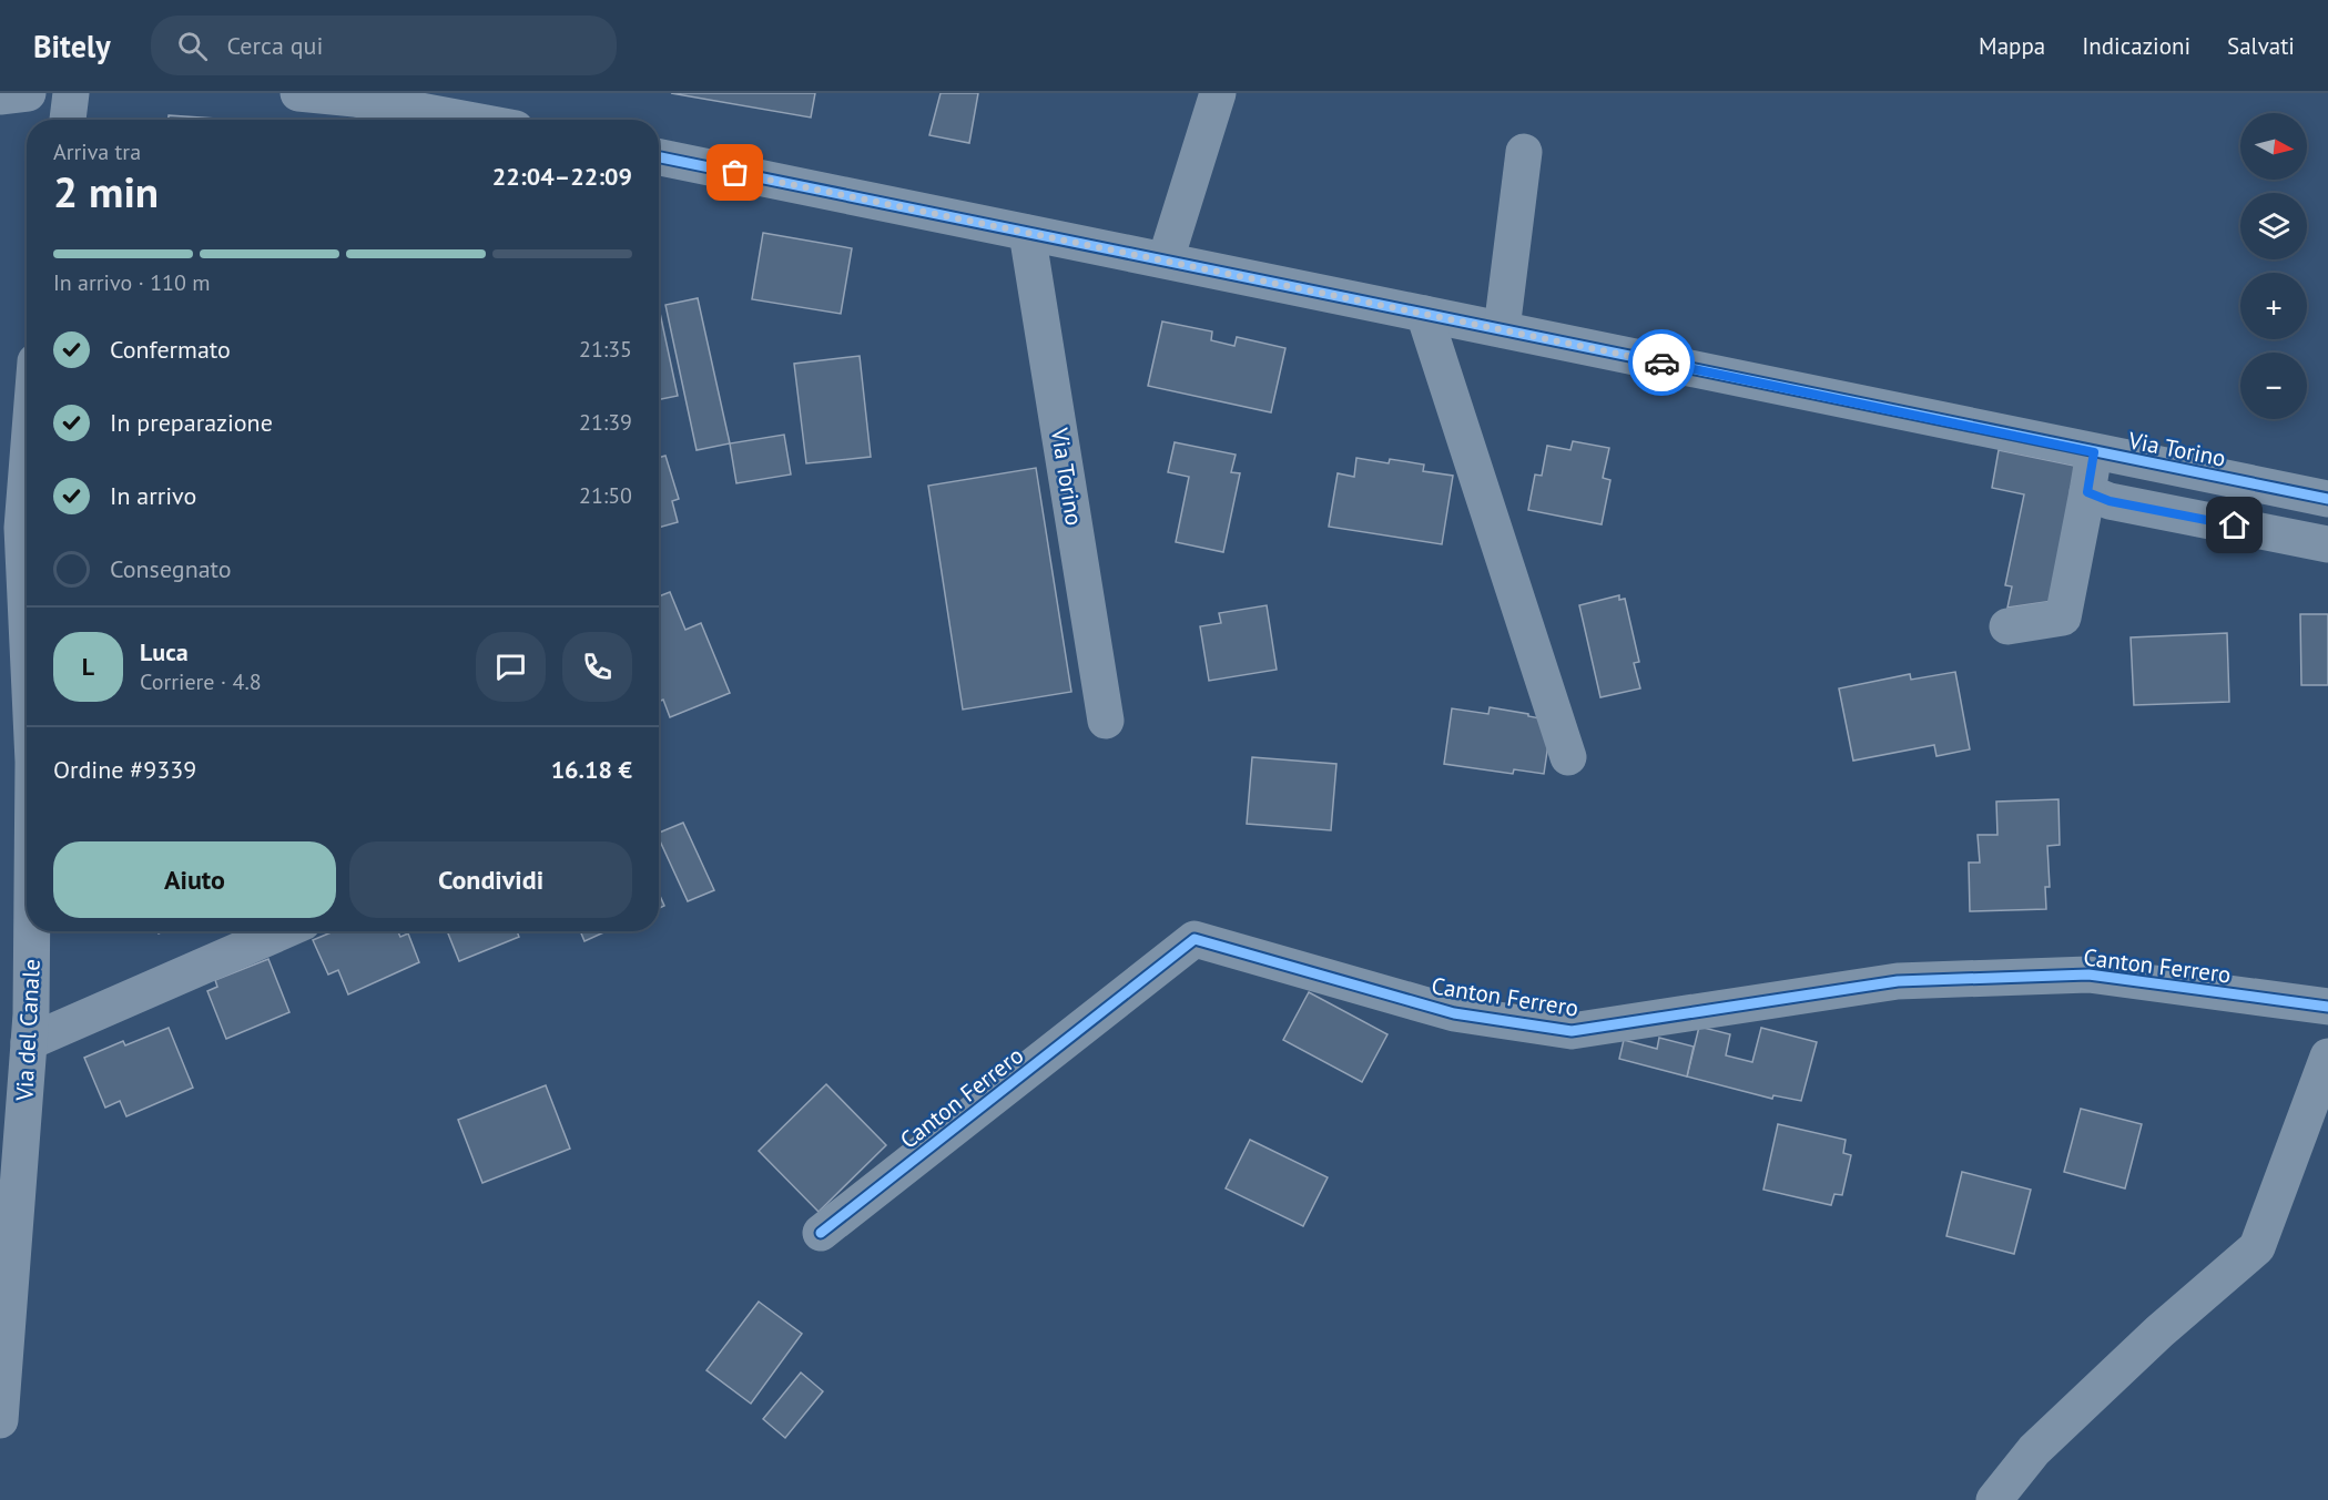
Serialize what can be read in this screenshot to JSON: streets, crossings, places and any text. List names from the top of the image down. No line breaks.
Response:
{"streets":{"street":["Via Torino","Canton Ferrero","Via del Canale"]},"north":"right","page":{"header":"Bitely","search":"Cerca qui","nav":["Mappa","Indicazioni","Salvati"],"map_buttons":["+","−"],"heading":["2 min","Arriva tra","22:04–22:09"],"panel":["Luca","Corriere · 4.8","Ordine #9339","16.18 €"],"bar":"In arrivo · 110 m","list":[["Confermato","21:35"],["In preparazione","21:39"],["In arrivo","21:50"],"Consegnato"],"round":"L","buttons":["Aiuto","Condividi"]}}
